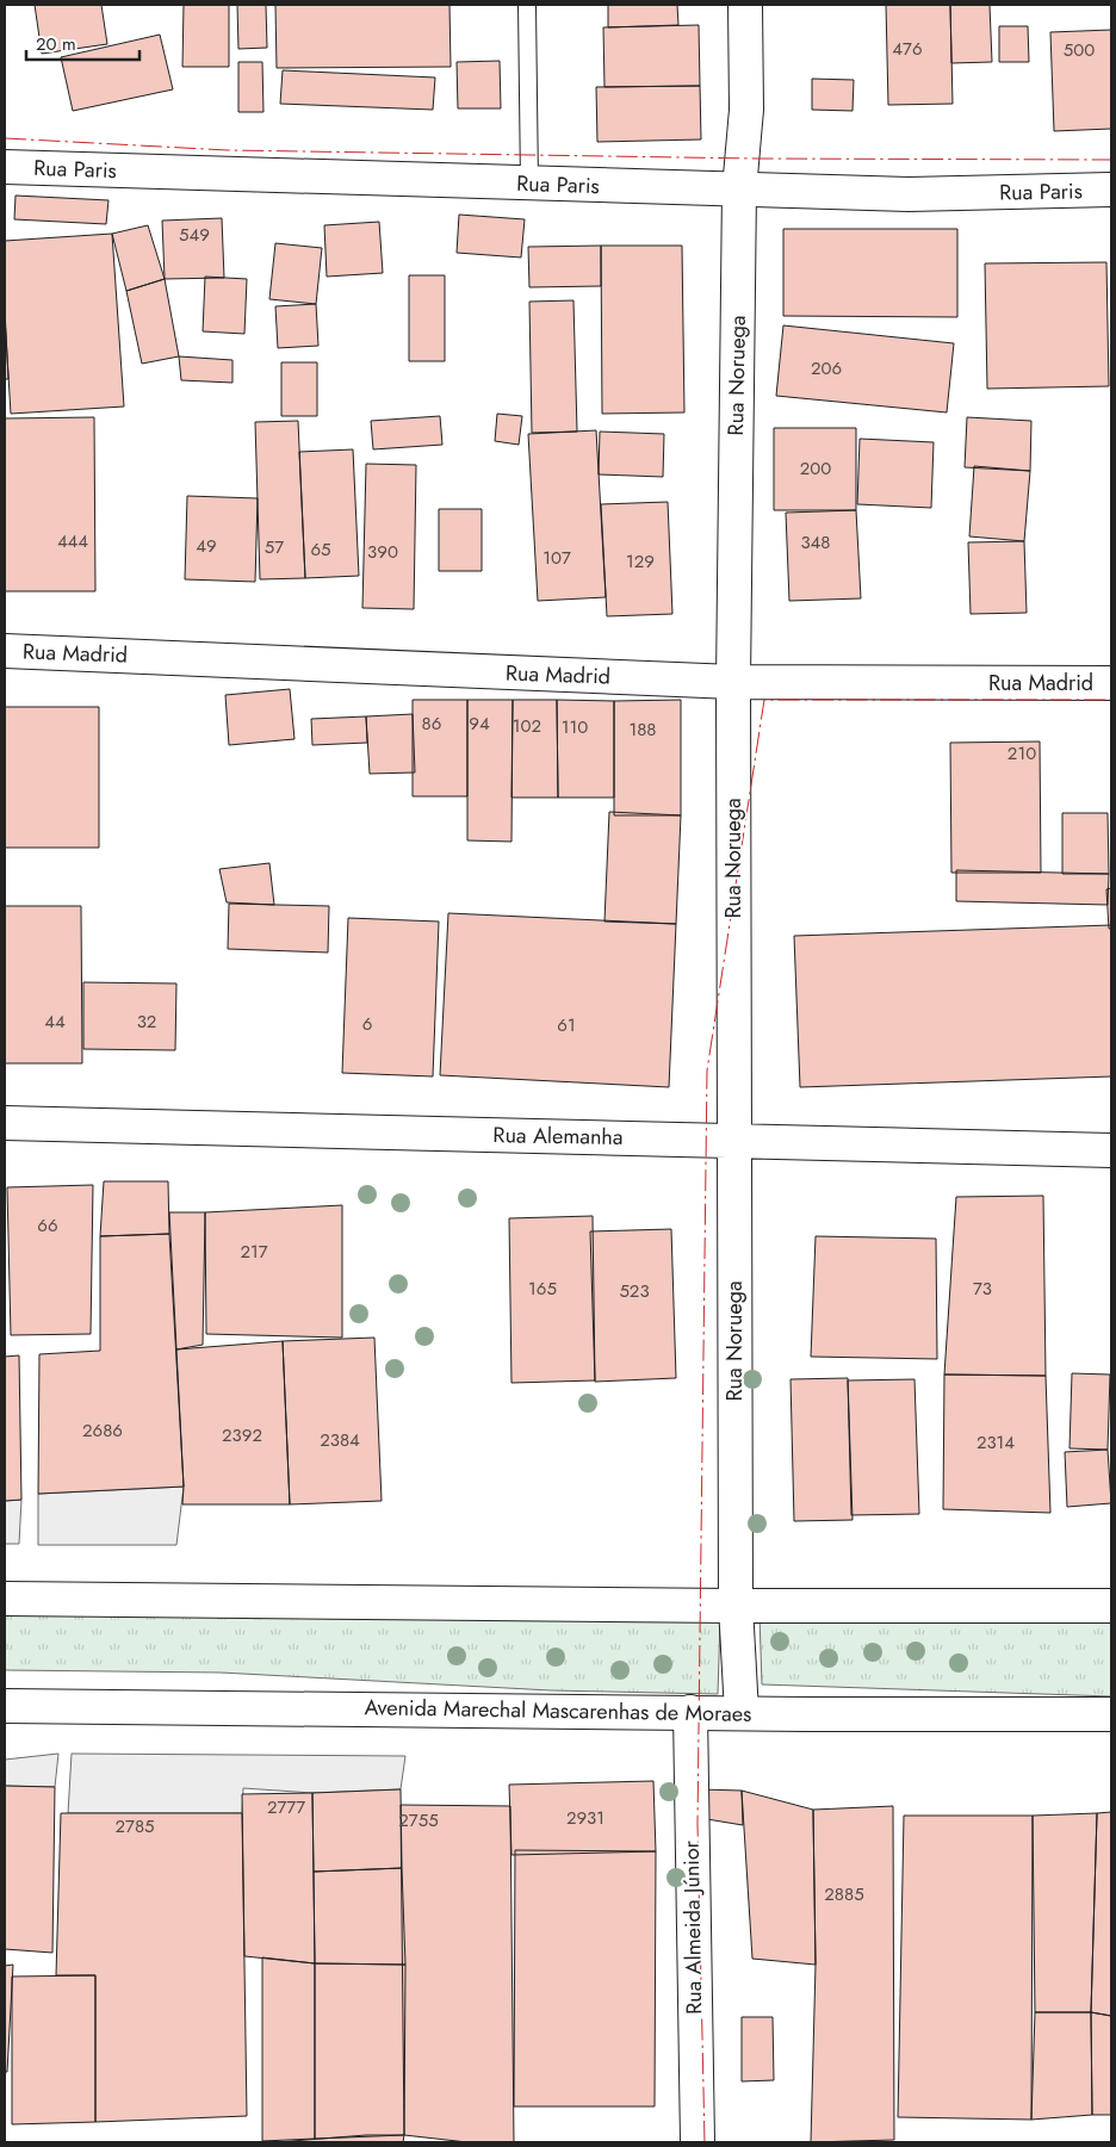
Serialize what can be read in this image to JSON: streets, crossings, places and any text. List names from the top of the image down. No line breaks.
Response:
{"streets":{"main road":["Rua Paris","Rua Noruega","Rua Madrid","Rua Alemanha","Avenida Marechal Mascarenhas de Moraes","Rua Almeida Júnior"]},"crossings":[["Rua Paris","Rua Noruega"],["Rua Noruega","Rua Madrid"],["Rua Noruega","Rua Alemanha"],["Rua Noruega","Avenida Marechal Mascarenhas de Moraes"],["Avenida Marechal Mascarenhas de Moraes","Rua Almeida Júnior"]],"house_numbers":["476","500","549","206","200","444","348","49","57","65","390","107","129","86","94","102","110","188","210","44","32","6","61","66","217","165","73","523","2686","2392","2384","2314","2777","2931","2755","2785","2885"],"scale_bar":"20 m"}
